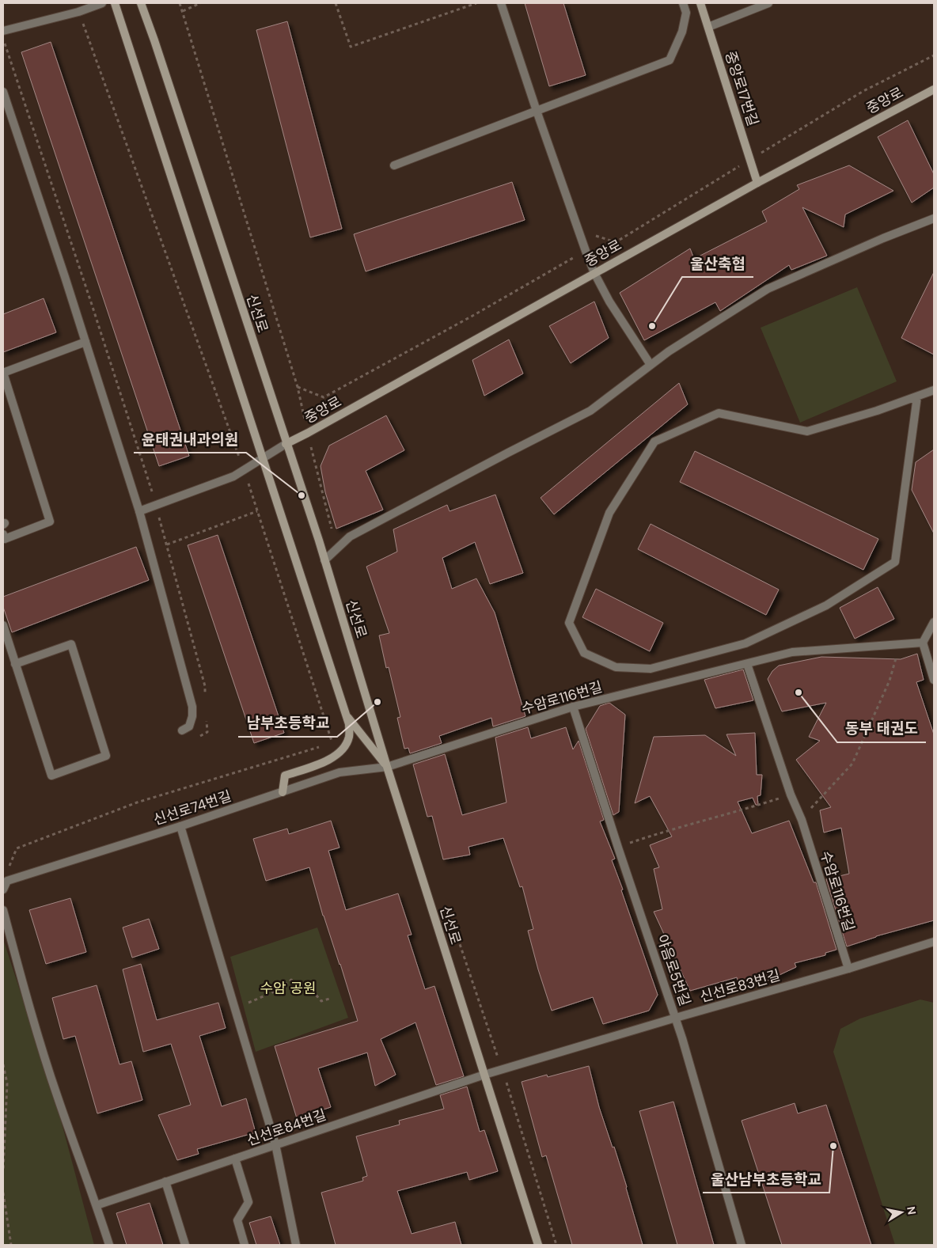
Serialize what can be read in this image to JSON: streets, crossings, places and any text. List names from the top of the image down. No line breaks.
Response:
{"streets":{"main road":["중앙로17번길","중앙로","신선로"],"street":["수암로116번길","신선로74번길","야음로5번길","신선로83번길","신선로84번길"]},"crossings":[["중앙로17번길","중앙로"],["중앙로","신선로"],["신선로","수암로116번길"],["신선로","신선로74번길"],["신선로","신선로83번길"],["신선로","신선로84번길"],["수암로116번길","신선로74번길"],["수암로116번길","야음로5번길"],["수암로116번길","신선로83번길"],["야음로5번길","신선로83번길"],["신선로83번길","신선로84번길"]],"parks":["수암 공원"],"places":["울산축협","윤태권내과의원","동부 태권도","남부초등학교","울산남부초등학교"],"north":"right"}
